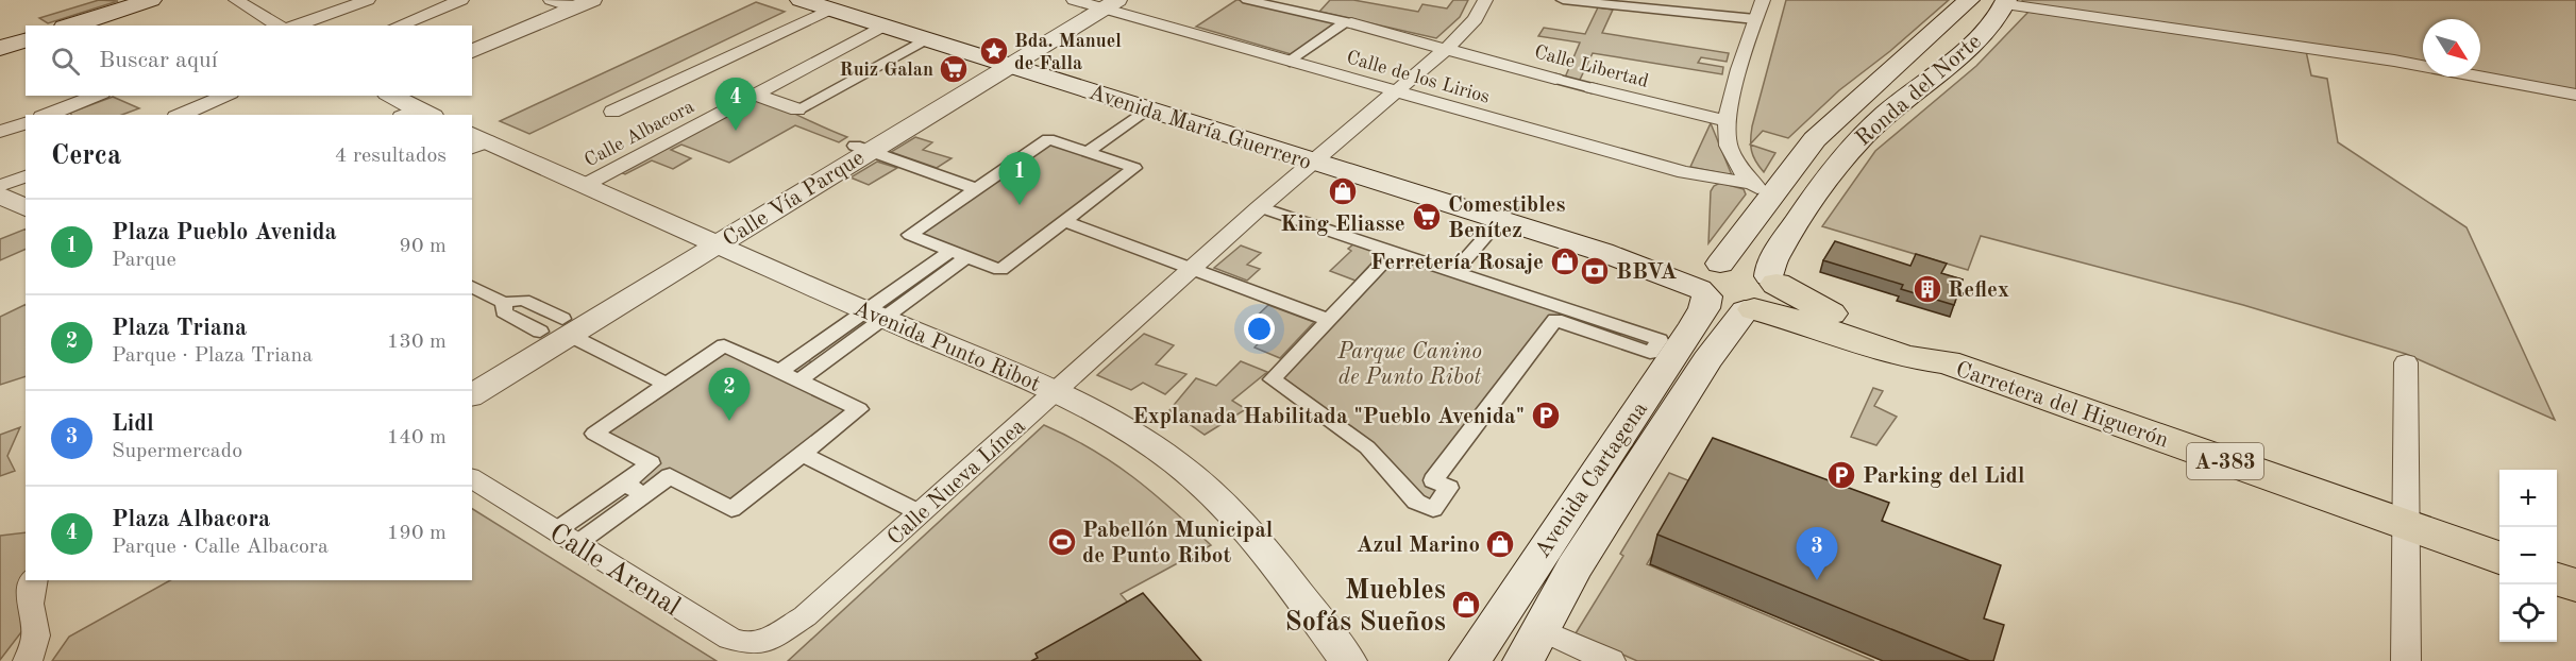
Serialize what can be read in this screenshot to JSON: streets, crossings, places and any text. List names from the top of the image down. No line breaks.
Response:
{"streets":{"main road":["Ronda del Norte","Avenida María Guerrero","Carretera del Higuerón","A-383","Avenida Cartagena"],"street":["Calle Libertad","Calle de los Lirios","Calle Albacora","Calle Vía Parque","Avenida Punto Ribot","Calle Nueva Línea","Calle Arenal"]},"crossings":[["Calle Libertad","Calle Nueva Línea"],["Calle de los Lirios","Calle Vía Parque"],["Calle de los Lirios","Calle Nueva Línea"],["Ronda del Norte","Avenida María Guerrero"],["Ronda del Norte","Carretera del Higuerón"],["Ronda del Norte","Avenida Cartagena"],["Avenida María Guerrero","Calle Albacora"],["Avenida María Guerrero","Calle Vía Parque"],["Avenida María Guerrero","Avenida Cartagena"],["Avenida María Guerrero","Calle Nueva Línea"],["Calle Albacora","Avenida Punto Ribot"],["Calle Vía Parque","Avenida Punto Ribot"],["Avenida Punto Ribot","Calle Nueva Línea"],["Carretera del Higuerón","Avenida Cartagena"],["Calle Nueva Línea","Calle Arenal"]],"parks":["Parque Canino de Punto Ribot"],"places":{"place":["Bda. Manuel de Falla"],"supermarket":["Ruiz Galan","Comestibles Benítez"],"shop":["King Eliasse","Ferretería Rosaje","Azul Marino","Muebles Sofás Sueños"],"bank":["BBVA"],"building":["Reflex"],"parking":["Explanada Habilitada \"Pueblo Avenida\"","Parking del Lidl"],"sports":["Pabellón Municipal de Punto Ribot"]},"north":"bottom right","page":{"search":"Buscar aquí","pins":["4","1","2","3"],"heading":["Cerca","4 resultados"],"list":[{"mark":"1","name":"Plaza Pueblo Avenida","note":"Parque","value":"90 m"},{"mark":"2","name":"Plaza Triana","note":"Parque · Plaza Triana","value":"130 m"},{"mark":"3","name":"Lidl","note":"Supermercado","value":"140 m"},{"mark":"4","name":"Plaza Albacora","note":"Parque · Calle Albacora","value":"190 m"}],"map_buttons":["+","−"]}}
